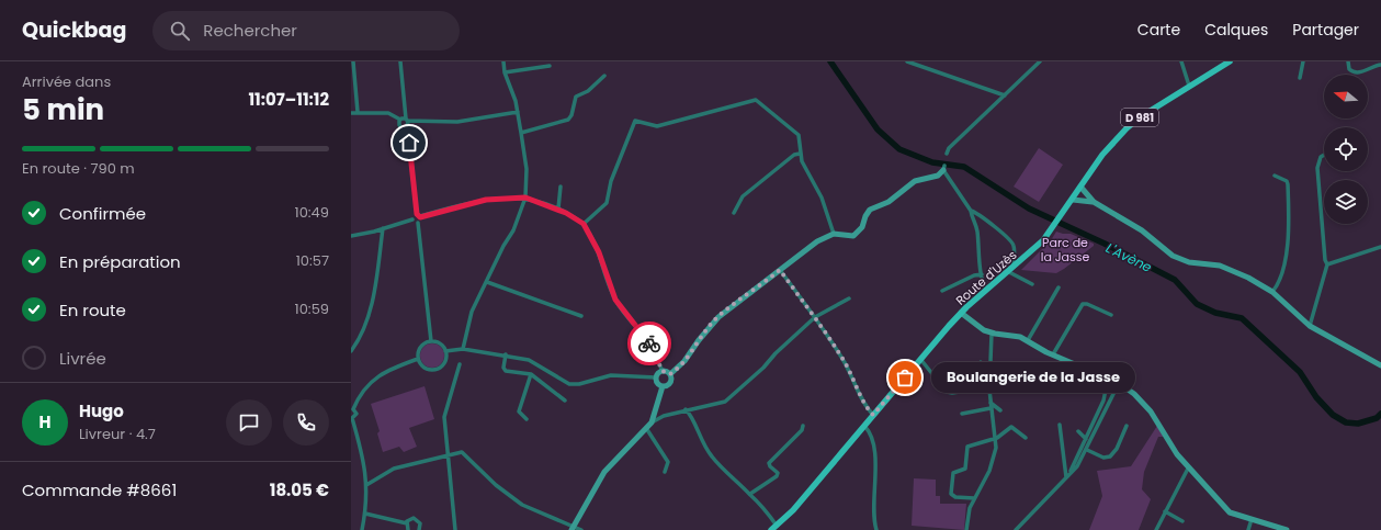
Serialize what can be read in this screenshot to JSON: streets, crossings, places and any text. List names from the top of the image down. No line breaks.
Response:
{"streets":{"main road":["D 981","Route d'Uzès"]},"water":["L'Avène"],"parks":["Parc de la Jasse"],"places":["Boulangerie de la Jasse"],"north":"left","page":{"header":"Quickbag","search":"Rechercher","nav":["Carte","Calques","Partager"],"heading":["5 min","Arrivée dans","11:07–11:12"],"panel":["Hugo","Livreur · 4.7","Commande #8661","18.05 €"],"bar":"En route · 790 m","list":[["Confirmée","10:49"],["En préparation","10:57"],["En route","10:59"],"Livrée"],"bubble":"Boulangerie de la Jasse","round":"H"}}
